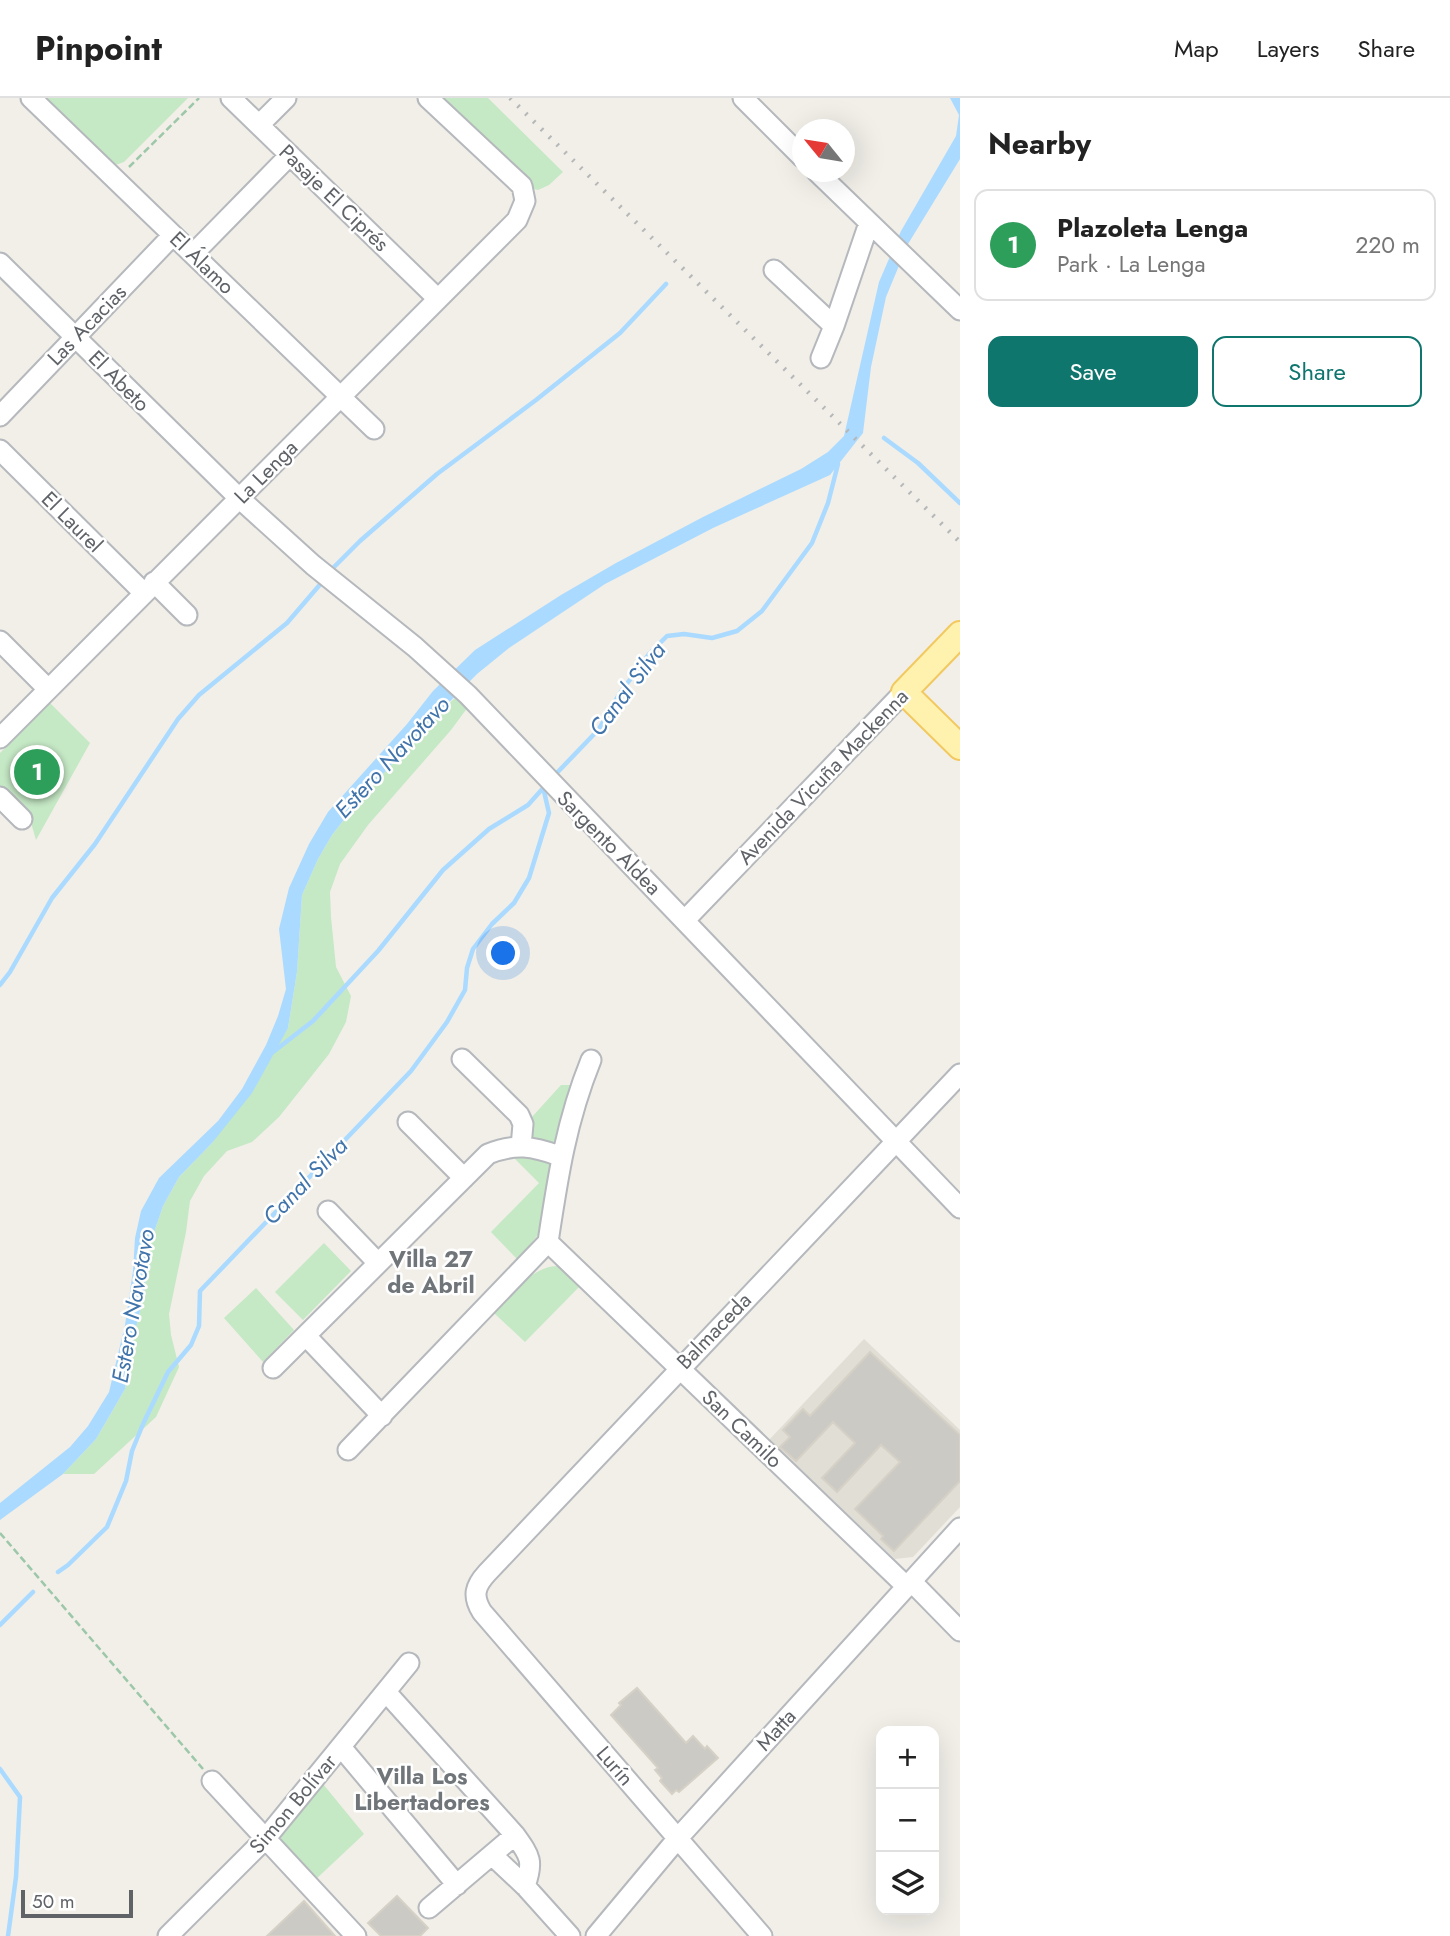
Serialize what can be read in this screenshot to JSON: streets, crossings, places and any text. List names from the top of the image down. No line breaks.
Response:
{"streets":{"main road":["Avenida Vicuña Mackenna"],"street":["Pasaje El Ciprés","El Álamo","Las Acacias","El Abeto","La Lenga","El Laurel","Sargento Aldea","Balmaceda","San Camilo","Matta","Lurín","Simon Bolívar"]},"crossings":[["Pasaje El Ciprés","La Lenga"],["El Álamo","Las Acacias"],["El Álamo","La Lenga"],["Las Acacias","El Abeto"],["El Abeto","La Lenga"],["El Abeto","Sargento Aldea"],["La Lenga","El Laurel"],["La Lenga","Sargento Aldea"],["Avenida Vicuña Mackenna","Sargento Aldea"],["Sargento Aldea","Balmaceda"],["Balmaceda","San Camilo"],["Balmaceda","Lurín"],["San Camilo","Matta"],["Matta","Lurín"]],"districts":["Villa 27 de Abril","Villa Los Libertadores"],"water":["Canal Silva","Estero Navotavo"],"scale_bar":"50 m","north":"top left","page":{"header":"Pinpoint","nav":["Map","Layers","Share"],"heading":"Nearby","list":[{"mark":"1","name":"Plazoleta Lenga","note":"Park · La Lenga","value":"220 m"}],"buttons":["Save","Share"],"pins":"1","map_buttons":["+","−"],"scale":"50 m"}}
